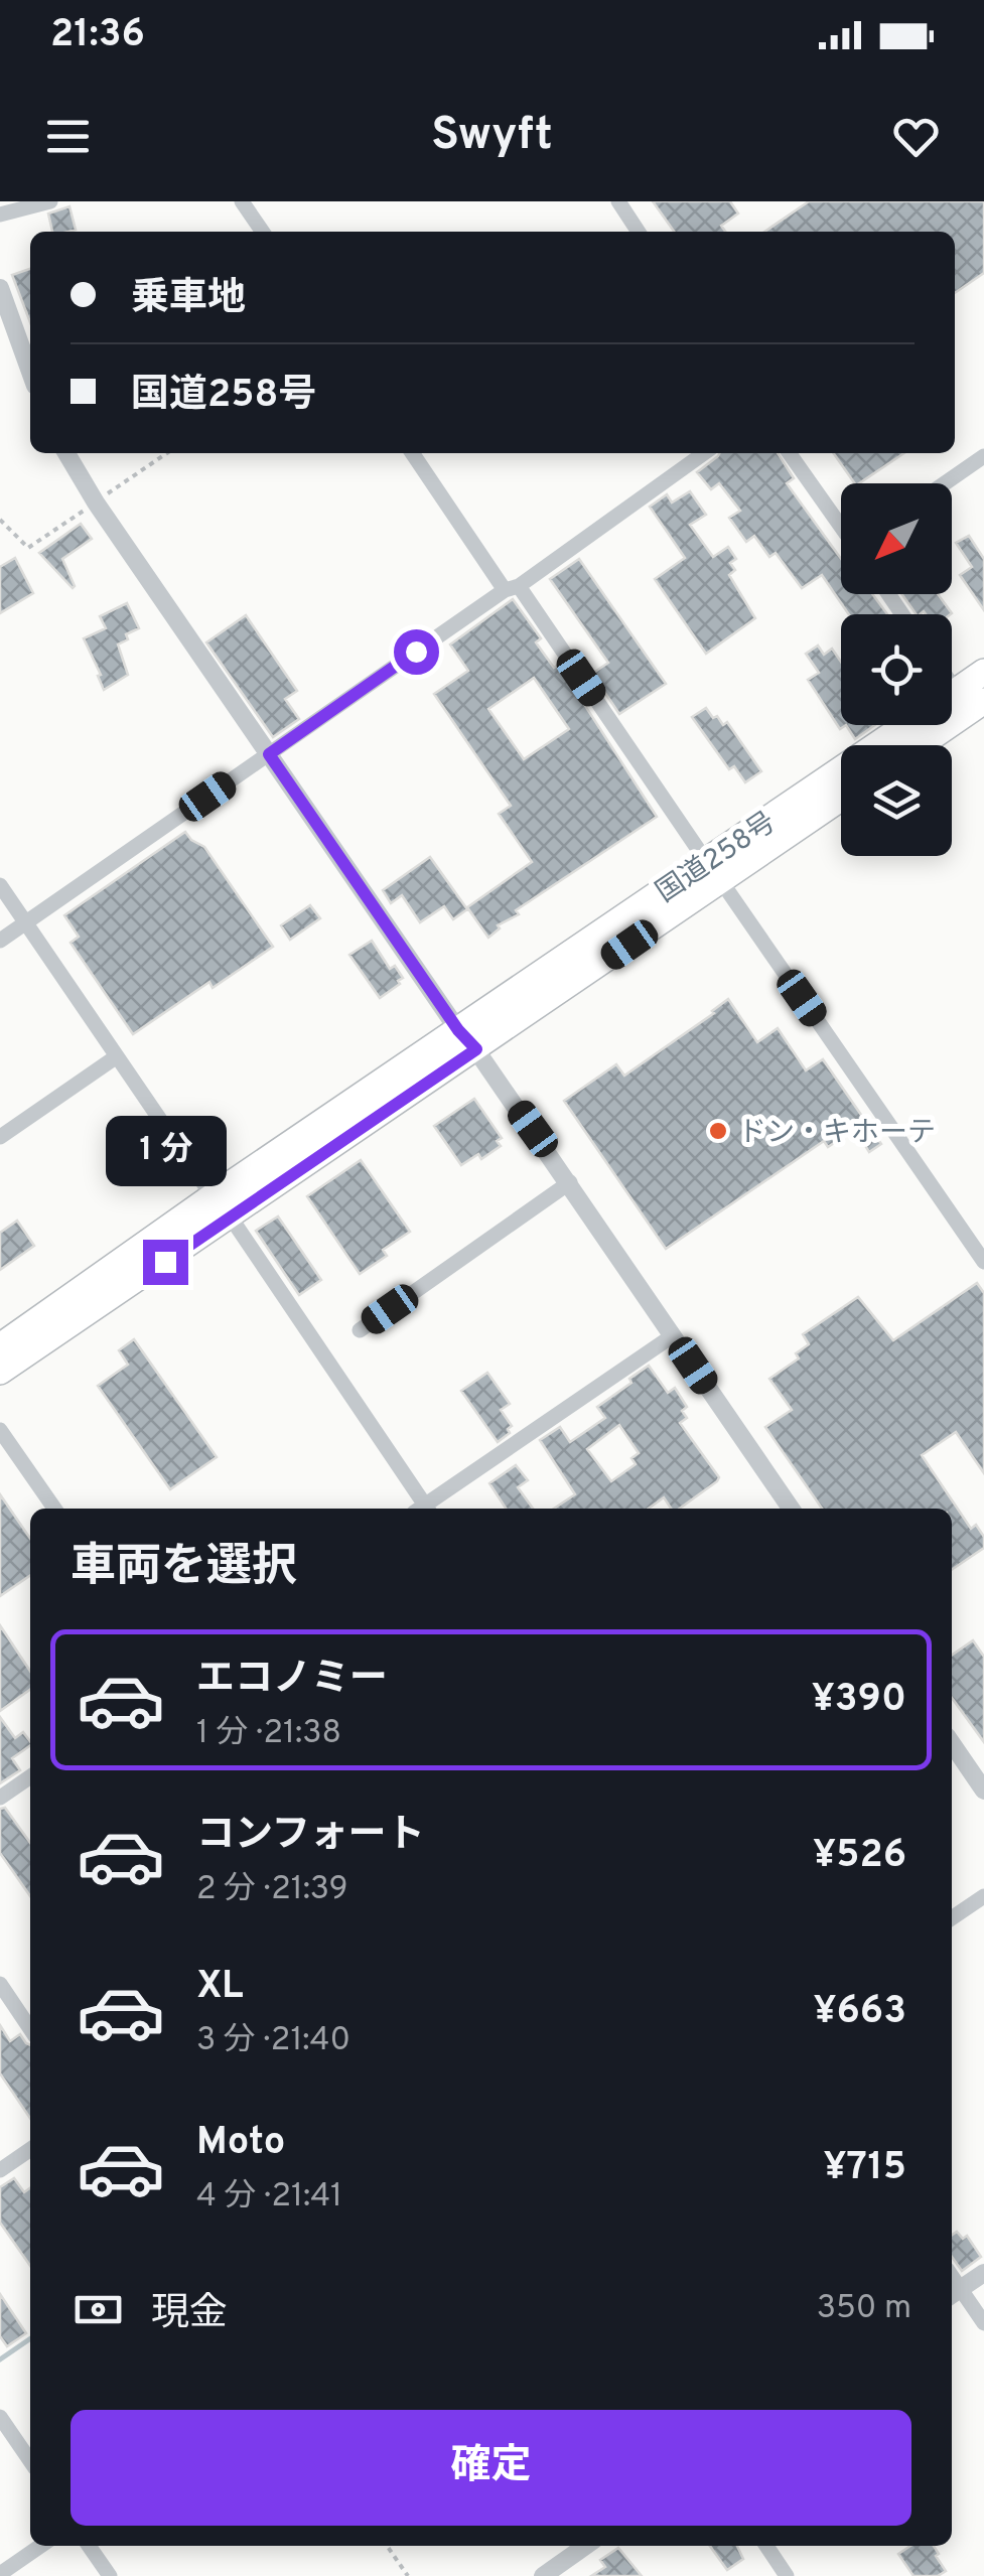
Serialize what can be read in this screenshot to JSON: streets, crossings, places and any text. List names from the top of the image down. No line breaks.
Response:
{"streets":{"highway":["国道258号"]},"places":["ドン・キホーテ"],"north":"bottom left","page":{"status":"21:36","header":"Swyft","banner":["乗車地","国道258号"],"bubble":"1 分","heading":"車両を選択","list":[{"name":"エコノミー","note":"1 分 · 21:38","value":"¥390"},{"name":"コンフォート","note":"2 分 · 21:39","value":"¥526"},{"name":"XL","note":"3 分 · 21:40","value":"¥663"},{"name":"Moto","note":"4 分 · 21:41","value":"¥715"}],"pay":["現金","350 m"],"buttons":"確定"}}
